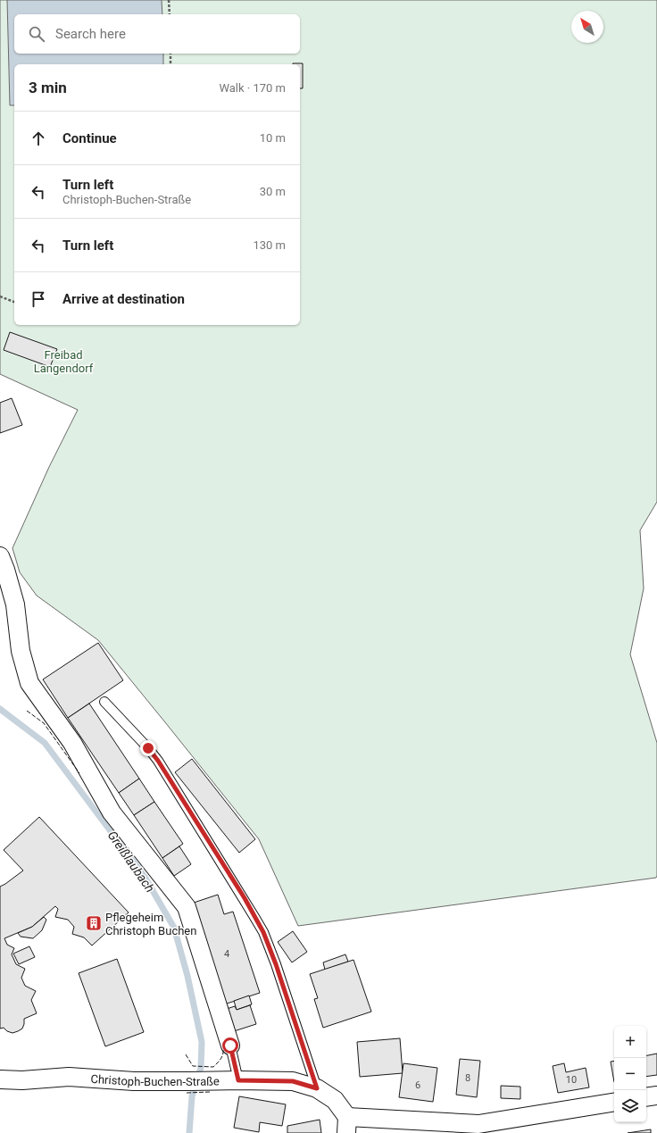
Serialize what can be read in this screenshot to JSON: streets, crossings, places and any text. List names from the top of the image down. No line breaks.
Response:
{"streets":{"street":["Christoph-Buchen-Straße"]},"water":["Greißlaubach"],"parks":["Freibad Langendorf"],"places":{"building":["Pflegeheim Christoph Buchen"]},"house_numbers":["4","8","10","6"],"north":"top left","page":{"search":"Search here","heading":["3 min","Walk · 170 m"],"list":[["Continue","10 m"],["Turn left","Christoph-Buchen-Straße","30 m"],["Turn left","130 m"],"Arrive at destination"],"map_buttons":["+","−"]}}
